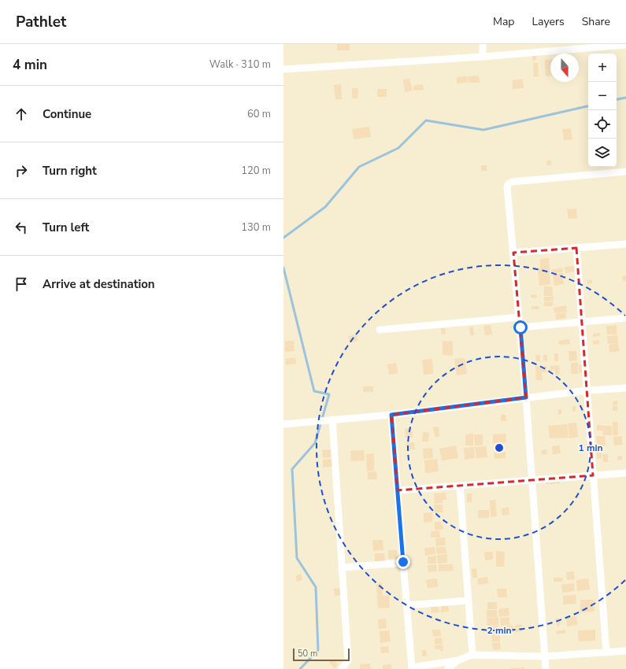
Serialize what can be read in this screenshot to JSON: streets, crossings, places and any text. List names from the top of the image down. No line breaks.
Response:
{"scale_bar":"50 m","north":"bottom","page":{"header":"Pathlet","nav":["Map","Layers","Share"],"heading":["4 min","Walk · 310 m"],"map_buttons":["+","−"],"list":[["Continue","60 m"],["Turn right","120 m"],["Turn left","130 m"],"Arrive at destination"],"scale":"50 m"},"rings":["1 min","2 min"]}
